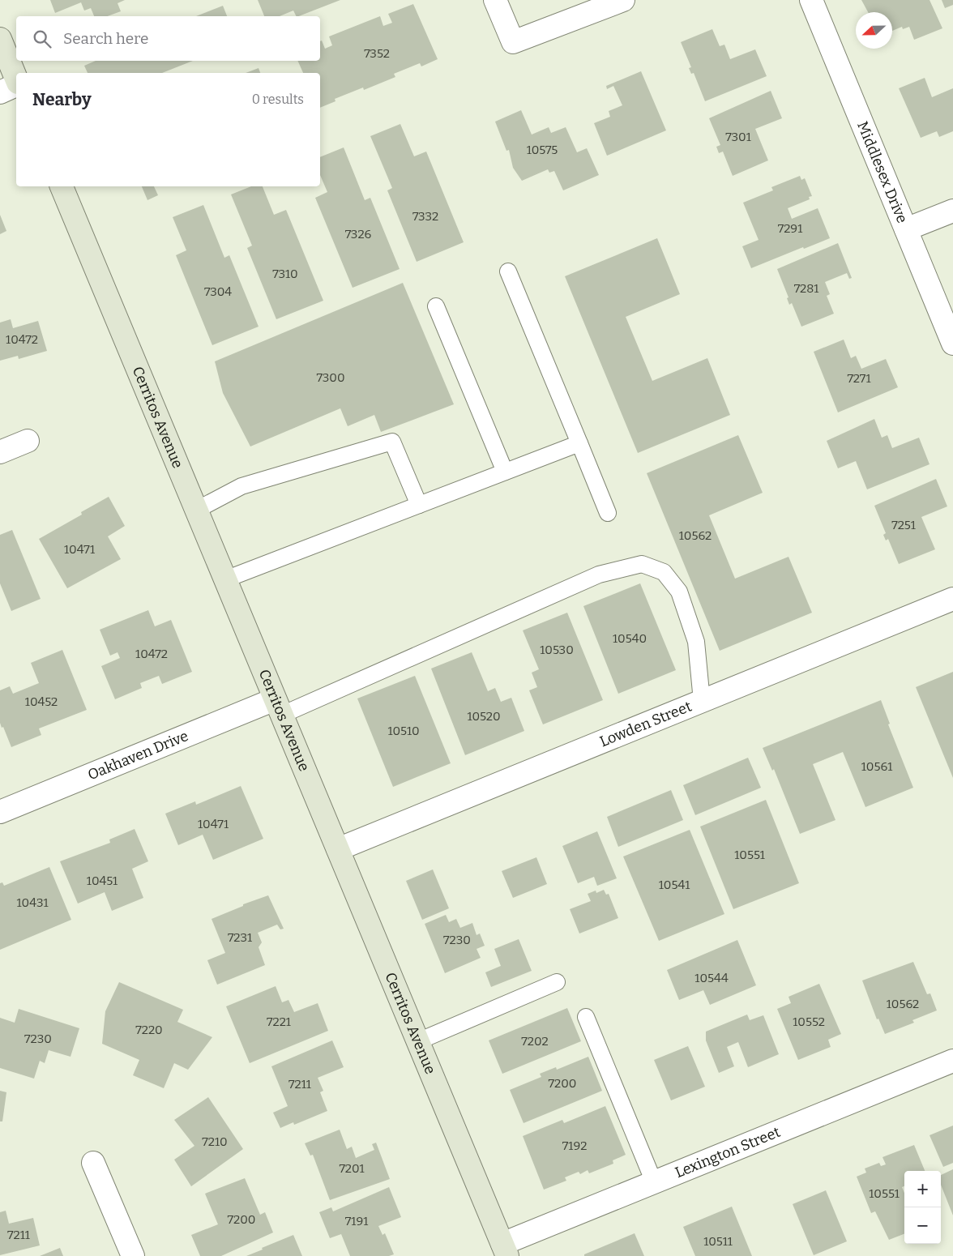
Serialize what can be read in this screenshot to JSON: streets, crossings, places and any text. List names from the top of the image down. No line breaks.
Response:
{"streets":{"main road":["Cerritos Avenue"],"street":["Middlesex Drive","Lowden Street","Oakhaven Drive","Lexington Street"]},"crossings":[["Cerritos Avenue","Lowden Street"],["Cerritos Avenue","Oakhaven Drive"],["Cerritos Avenue","Lexington Street"]],"house_numbers":["7352","7301","10575","7332","7291","7326","7310","7281","7304","10472","7300","7271","7251","10562","10471","10540","10530","10472","10452","10520","10510","10561","10471","10551","10451","10541","10431","7231","7230","10544","10562","7221","10552","7220","7230","7202","7200","7211","7210","7192","7201","10551","7200","7191","7211","10511"],"north":"left","page":{"search":"Search here","heading":["Nearby","0 results"],"map_buttons":["+","−"]}}
